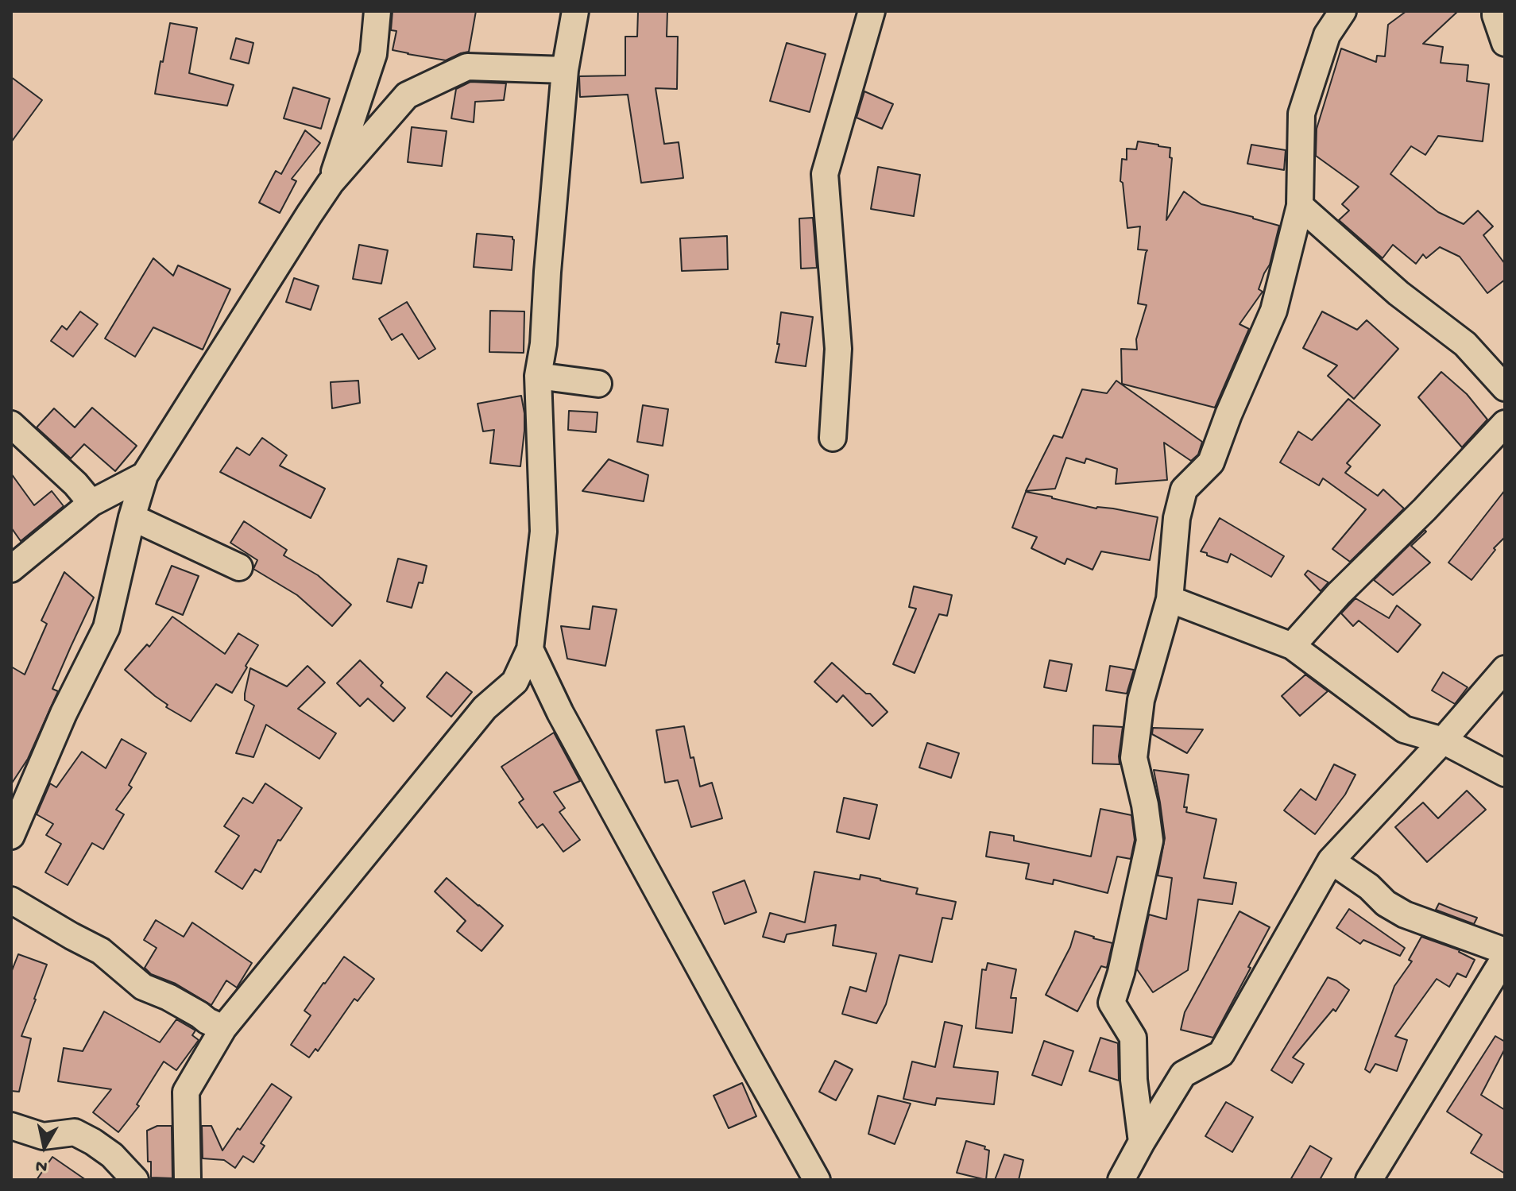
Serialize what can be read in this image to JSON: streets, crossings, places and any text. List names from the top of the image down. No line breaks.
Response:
{"north":"bottom"}
